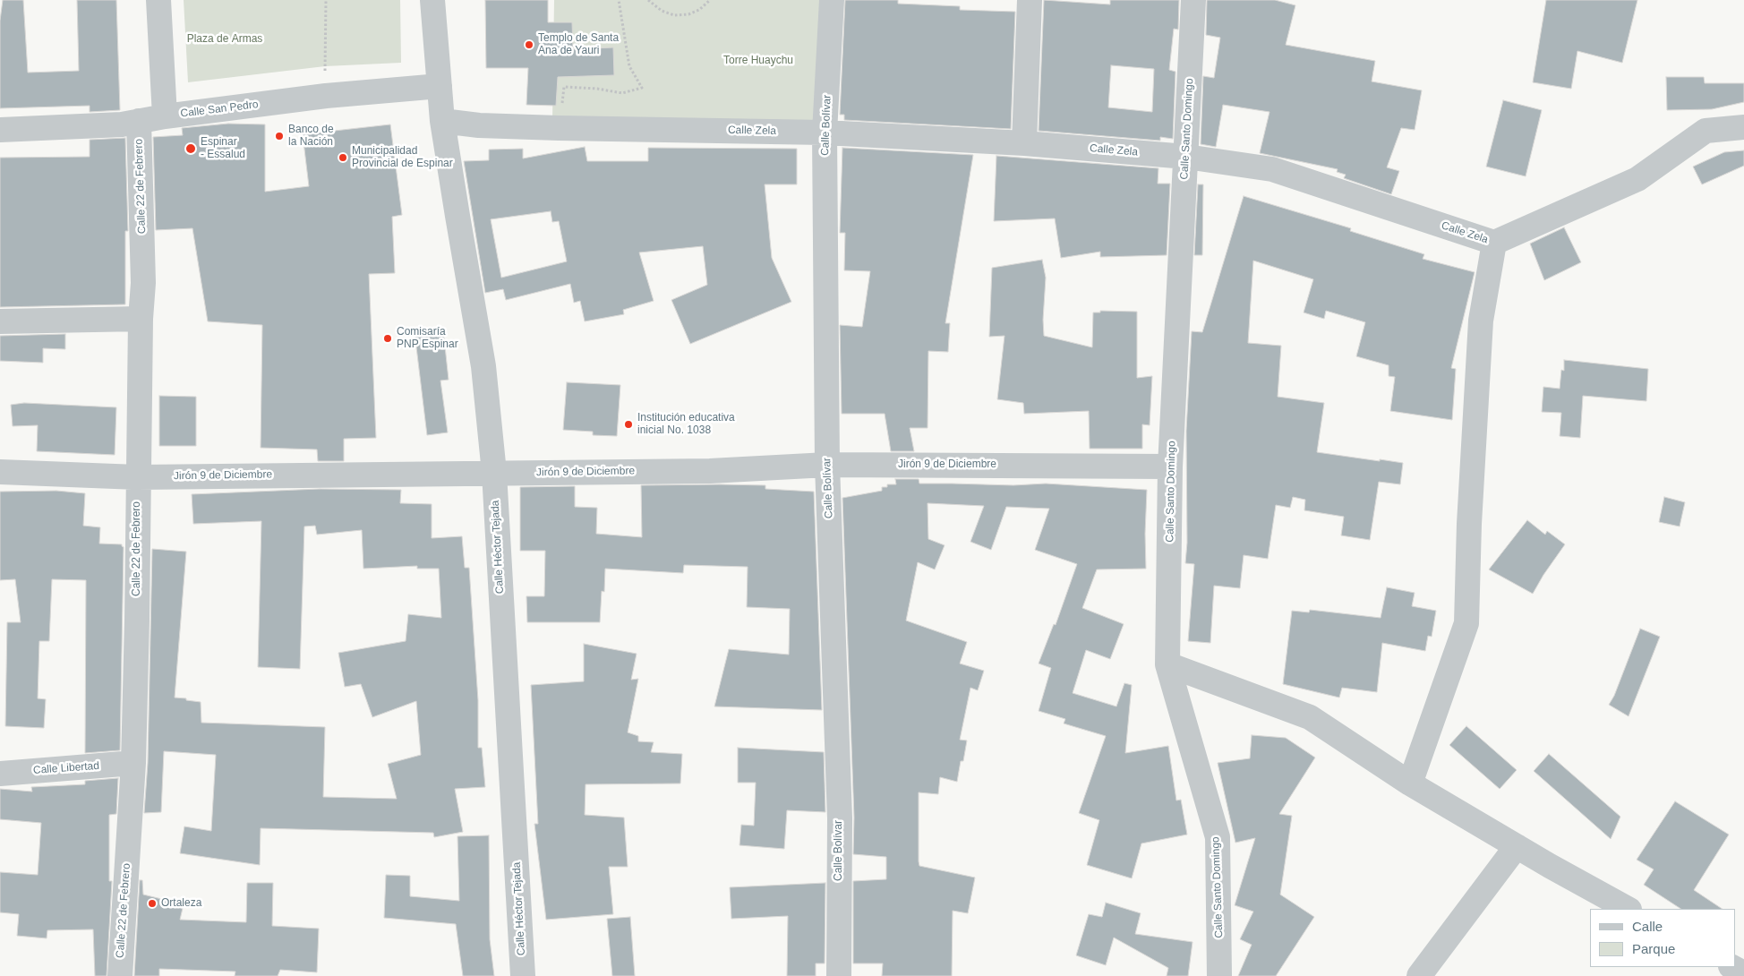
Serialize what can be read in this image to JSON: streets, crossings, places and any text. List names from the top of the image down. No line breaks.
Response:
{"streets":{"street":["Calle San Pedro","Calle Bolívar","Calle Santo Domingo","Calle Zela","Calle 22 de Febrero","Jirón 9 de Diciembre","Calle Héctor Tejada","Calle Libertad"]},"crossings":[["Calle San Pedro","Calle 22 de Febrero"],["Calle San Pedro","Calle Héctor Tejada"],["Calle Bolívar","Calle Zela"],["Calle Bolívar","Jirón 9 de Diciembre"],["Calle Santo Domingo","Calle Zela"],["Calle Santo Domingo","Jirón 9 de Diciembre"],["Calle Zela","Calle Héctor Tejada"],["Calle 22 de Febrero","Jirón 9 de Diciembre"],["Calle 22 de Febrero","Calle Libertad"],["Jirón 9 de Diciembre","Calle Héctor Tejada"]],"parks":["Plaza de Armas","Torre Huaychu"],"places":["Templo de Santa Ana de Yauri","Banco de la Nación","Espinar - Essalud","Municipalidad Provincial de Espinar","Comisaría PNP Espinar","Institución educativa inicial No. 1038","Ortaleza"],"legend":["Calle","Parque"]}
